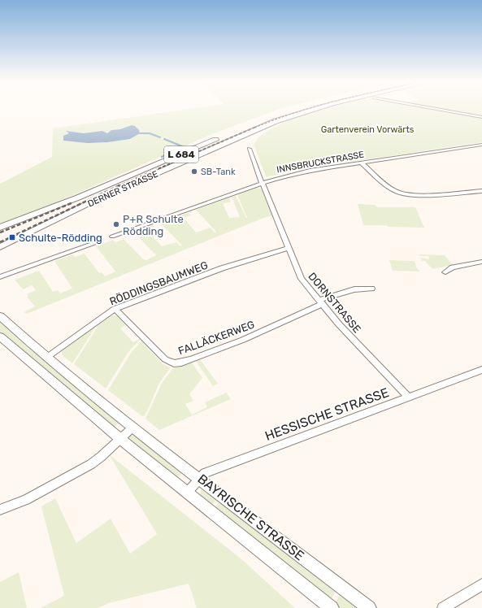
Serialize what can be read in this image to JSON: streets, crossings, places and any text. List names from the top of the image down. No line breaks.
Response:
{"streets":{"main road":["L 684","DERNER STRASSE"],"street":["INNSBRUCKSTRASSE","RÖDDINGSBAUMWEG","DORNSTRASSE","FALLÄCKERWEG","HESSISCHE STRASSE","BAYRISCHE STRASSE"]},"crossings":[["INNSBRUCKSTRASSE","DORNSTRASSE"],["RÖDDINGSBAUMWEG","DORNSTRASSE"],["RÖDDINGSBAUMWEG","FALLÄCKERWEG"],["RÖDDINGSBAUMWEG","BAYRISCHE STRASSE"],["DORNSTRASSE","FALLÄCKERWEG"],["DORNSTRASSE","HESSISCHE STRASSE"],["HESSISCHE STRASSE","BAYRISCHE STRASSE"]],"parks":["Gartenverein Vorwärts"],"places":{"other":["SB-Tank","P+R Schulte Rödding"],"transit":["Schulte-Rödding"]}}
